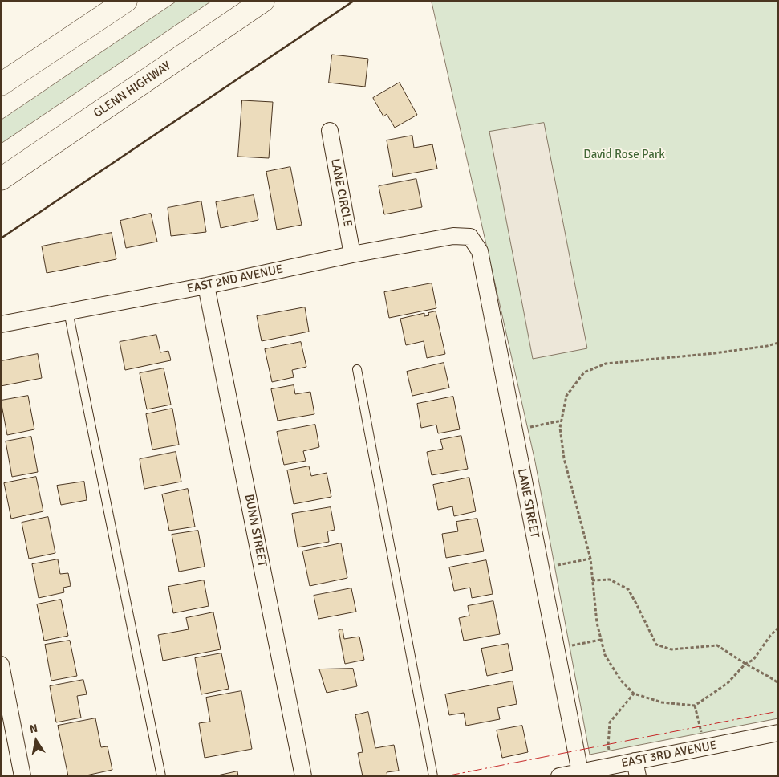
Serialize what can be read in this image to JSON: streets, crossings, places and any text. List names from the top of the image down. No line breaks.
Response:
{"streets":{"highway":["GLENN HIGHWAY"],"street":["LANE CIRCLE","EAST 2ND AVENUE","LANE STREET","BUNN STREET","EAST 3RD AVENUE"]},"crossings":[["LANE CIRCLE","EAST 2ND AVENUE"],["EAST 2ND AVENUE","LANE STREET"],["EAST 2ND AVENUE","BUNN STREET"],["LANE STREET","EAST 3RD AVENUE"]],"parks":["David Rose Park"],"north":"top"}
